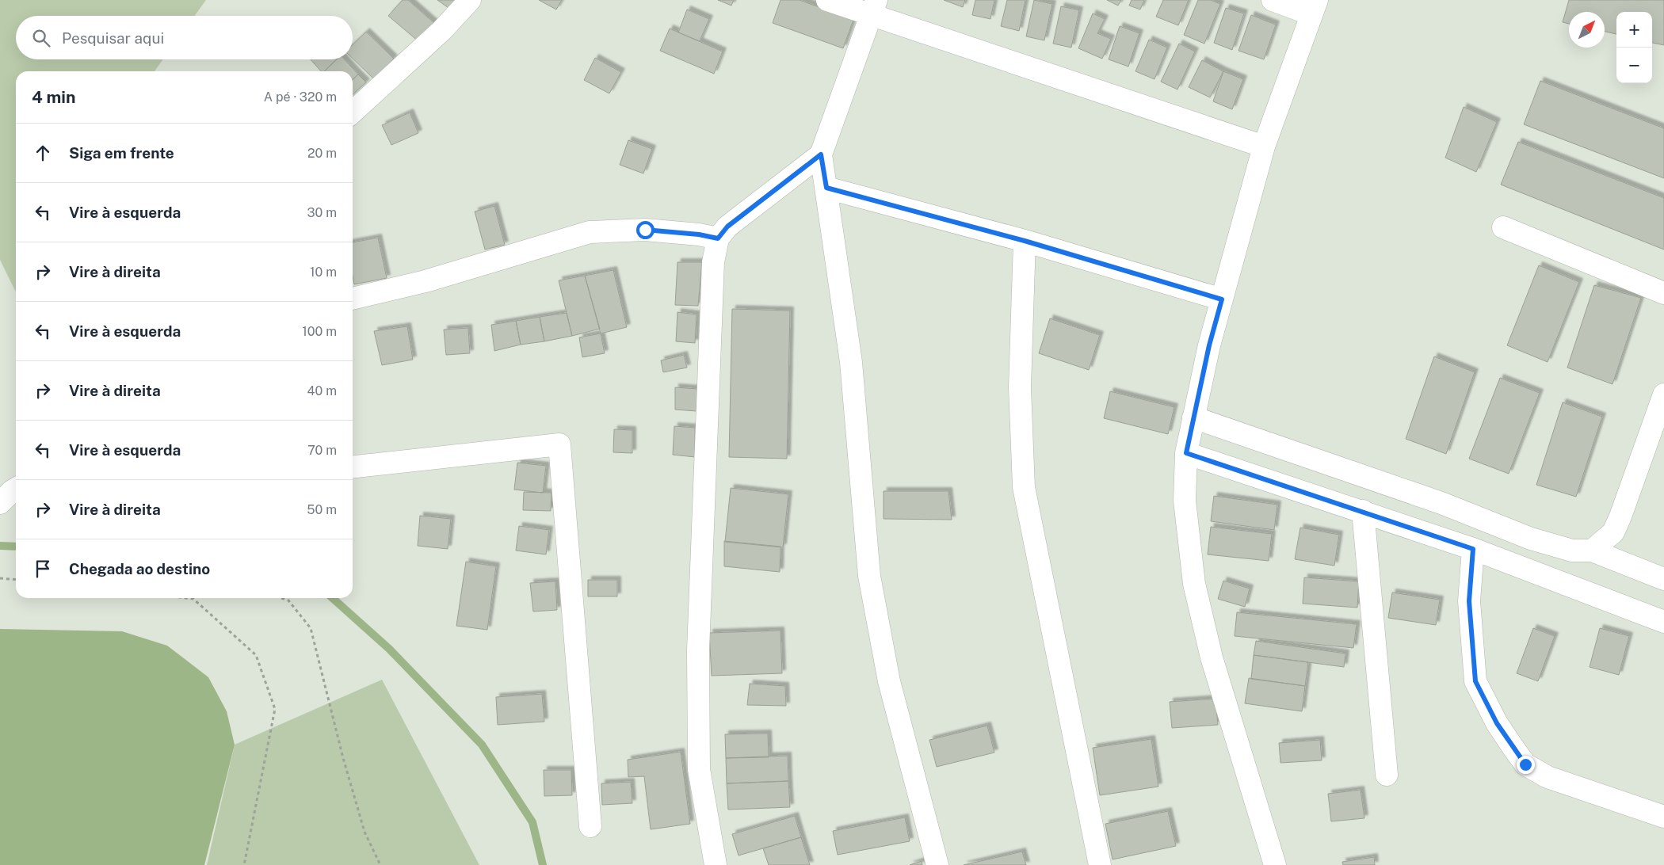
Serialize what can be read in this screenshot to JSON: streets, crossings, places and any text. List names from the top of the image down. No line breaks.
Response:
{"north":"top right","page":{"map_buttons":["+","−"],"search":"Pesquisar aqui","heading":["4 min","A pé · 320 m"],"list":[["Siga em frente","20 m"],["Vire à esquerda","30 m"],["Vire à direita","10 m"],["Vire à esquerda","100 m"],["Vire à direita","40 m"],["Vire à esquerda","70 m"],["Vire à direita","50 m"],"Chegada ao destino"]}}
